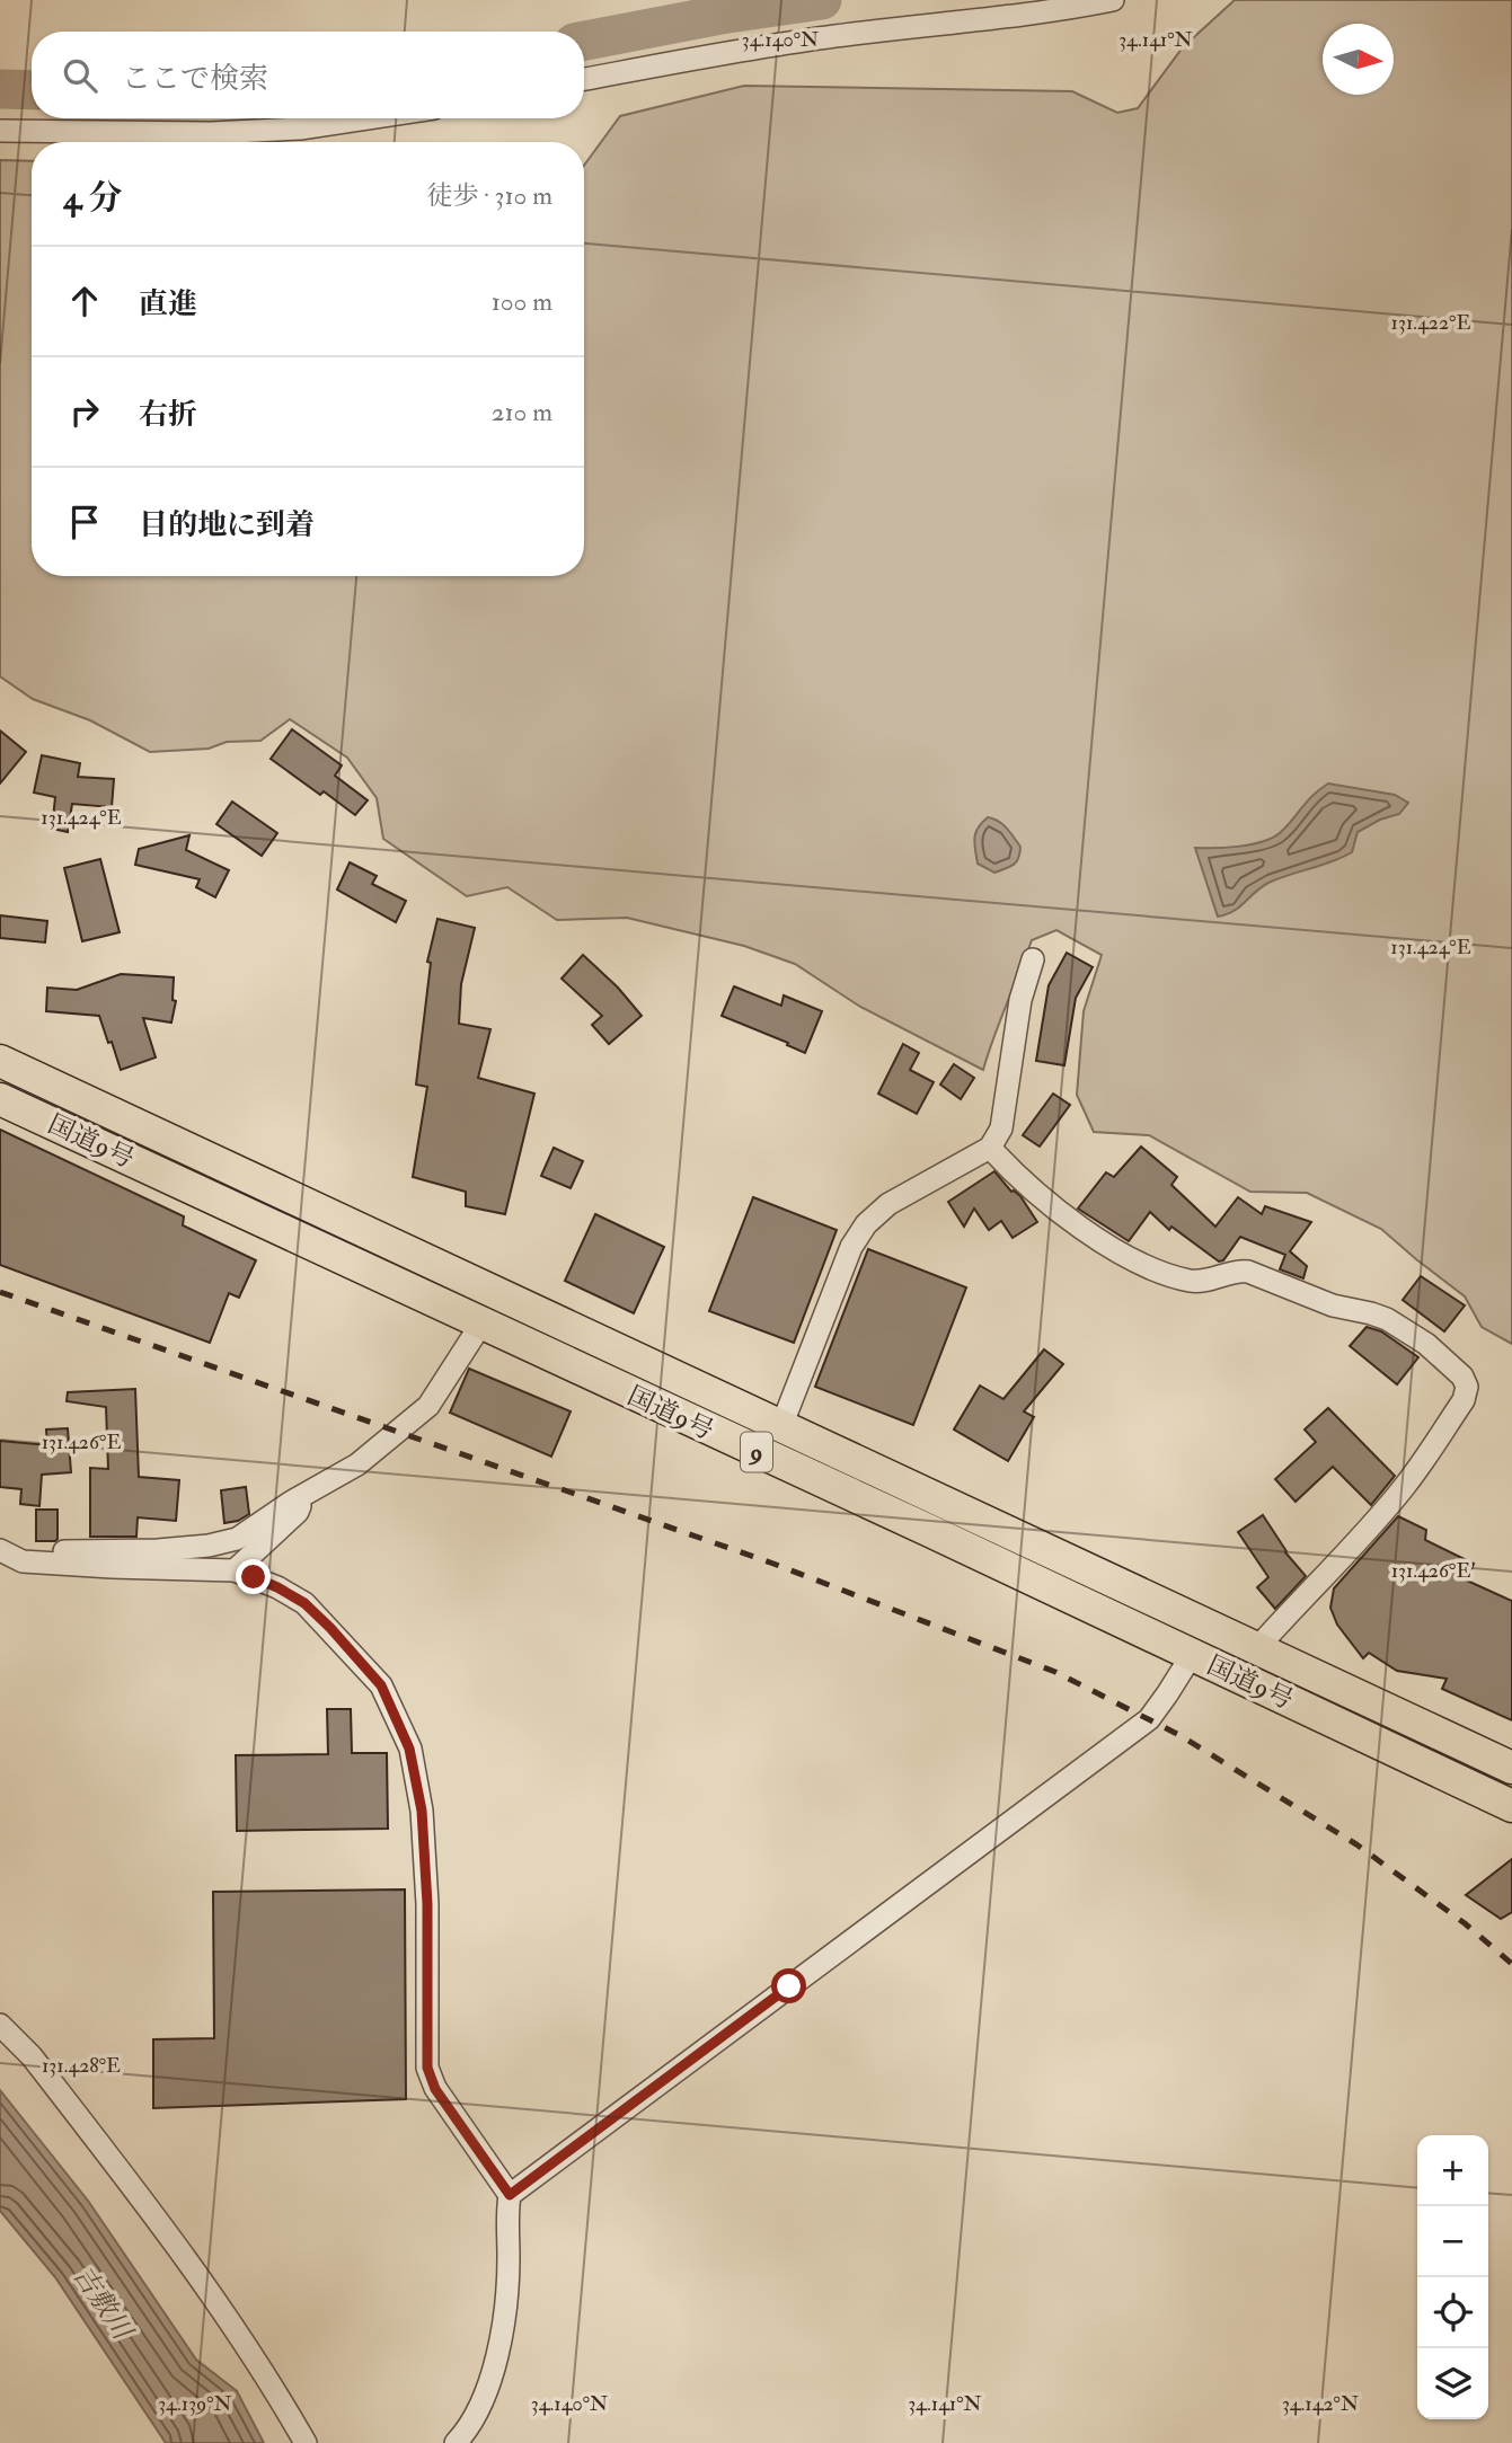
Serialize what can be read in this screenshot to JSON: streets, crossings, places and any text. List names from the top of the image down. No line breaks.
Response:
{"streets":{"highway":["国道9号","9"]},"water":["吉敷川"],"north":"right","page":{"search":"ここで検索","heading":["4 分","徒歩 · 310 m"],"list":[["直進","100 m"],["右折","210 m"],"目的地に到着"],"map_buttons":["+","−"]},"coordinates":["34.140°N","34.141°N","131.422°E","131.424°E","131.426°E","131.428°E","34.139°N","34.142°N"]}
